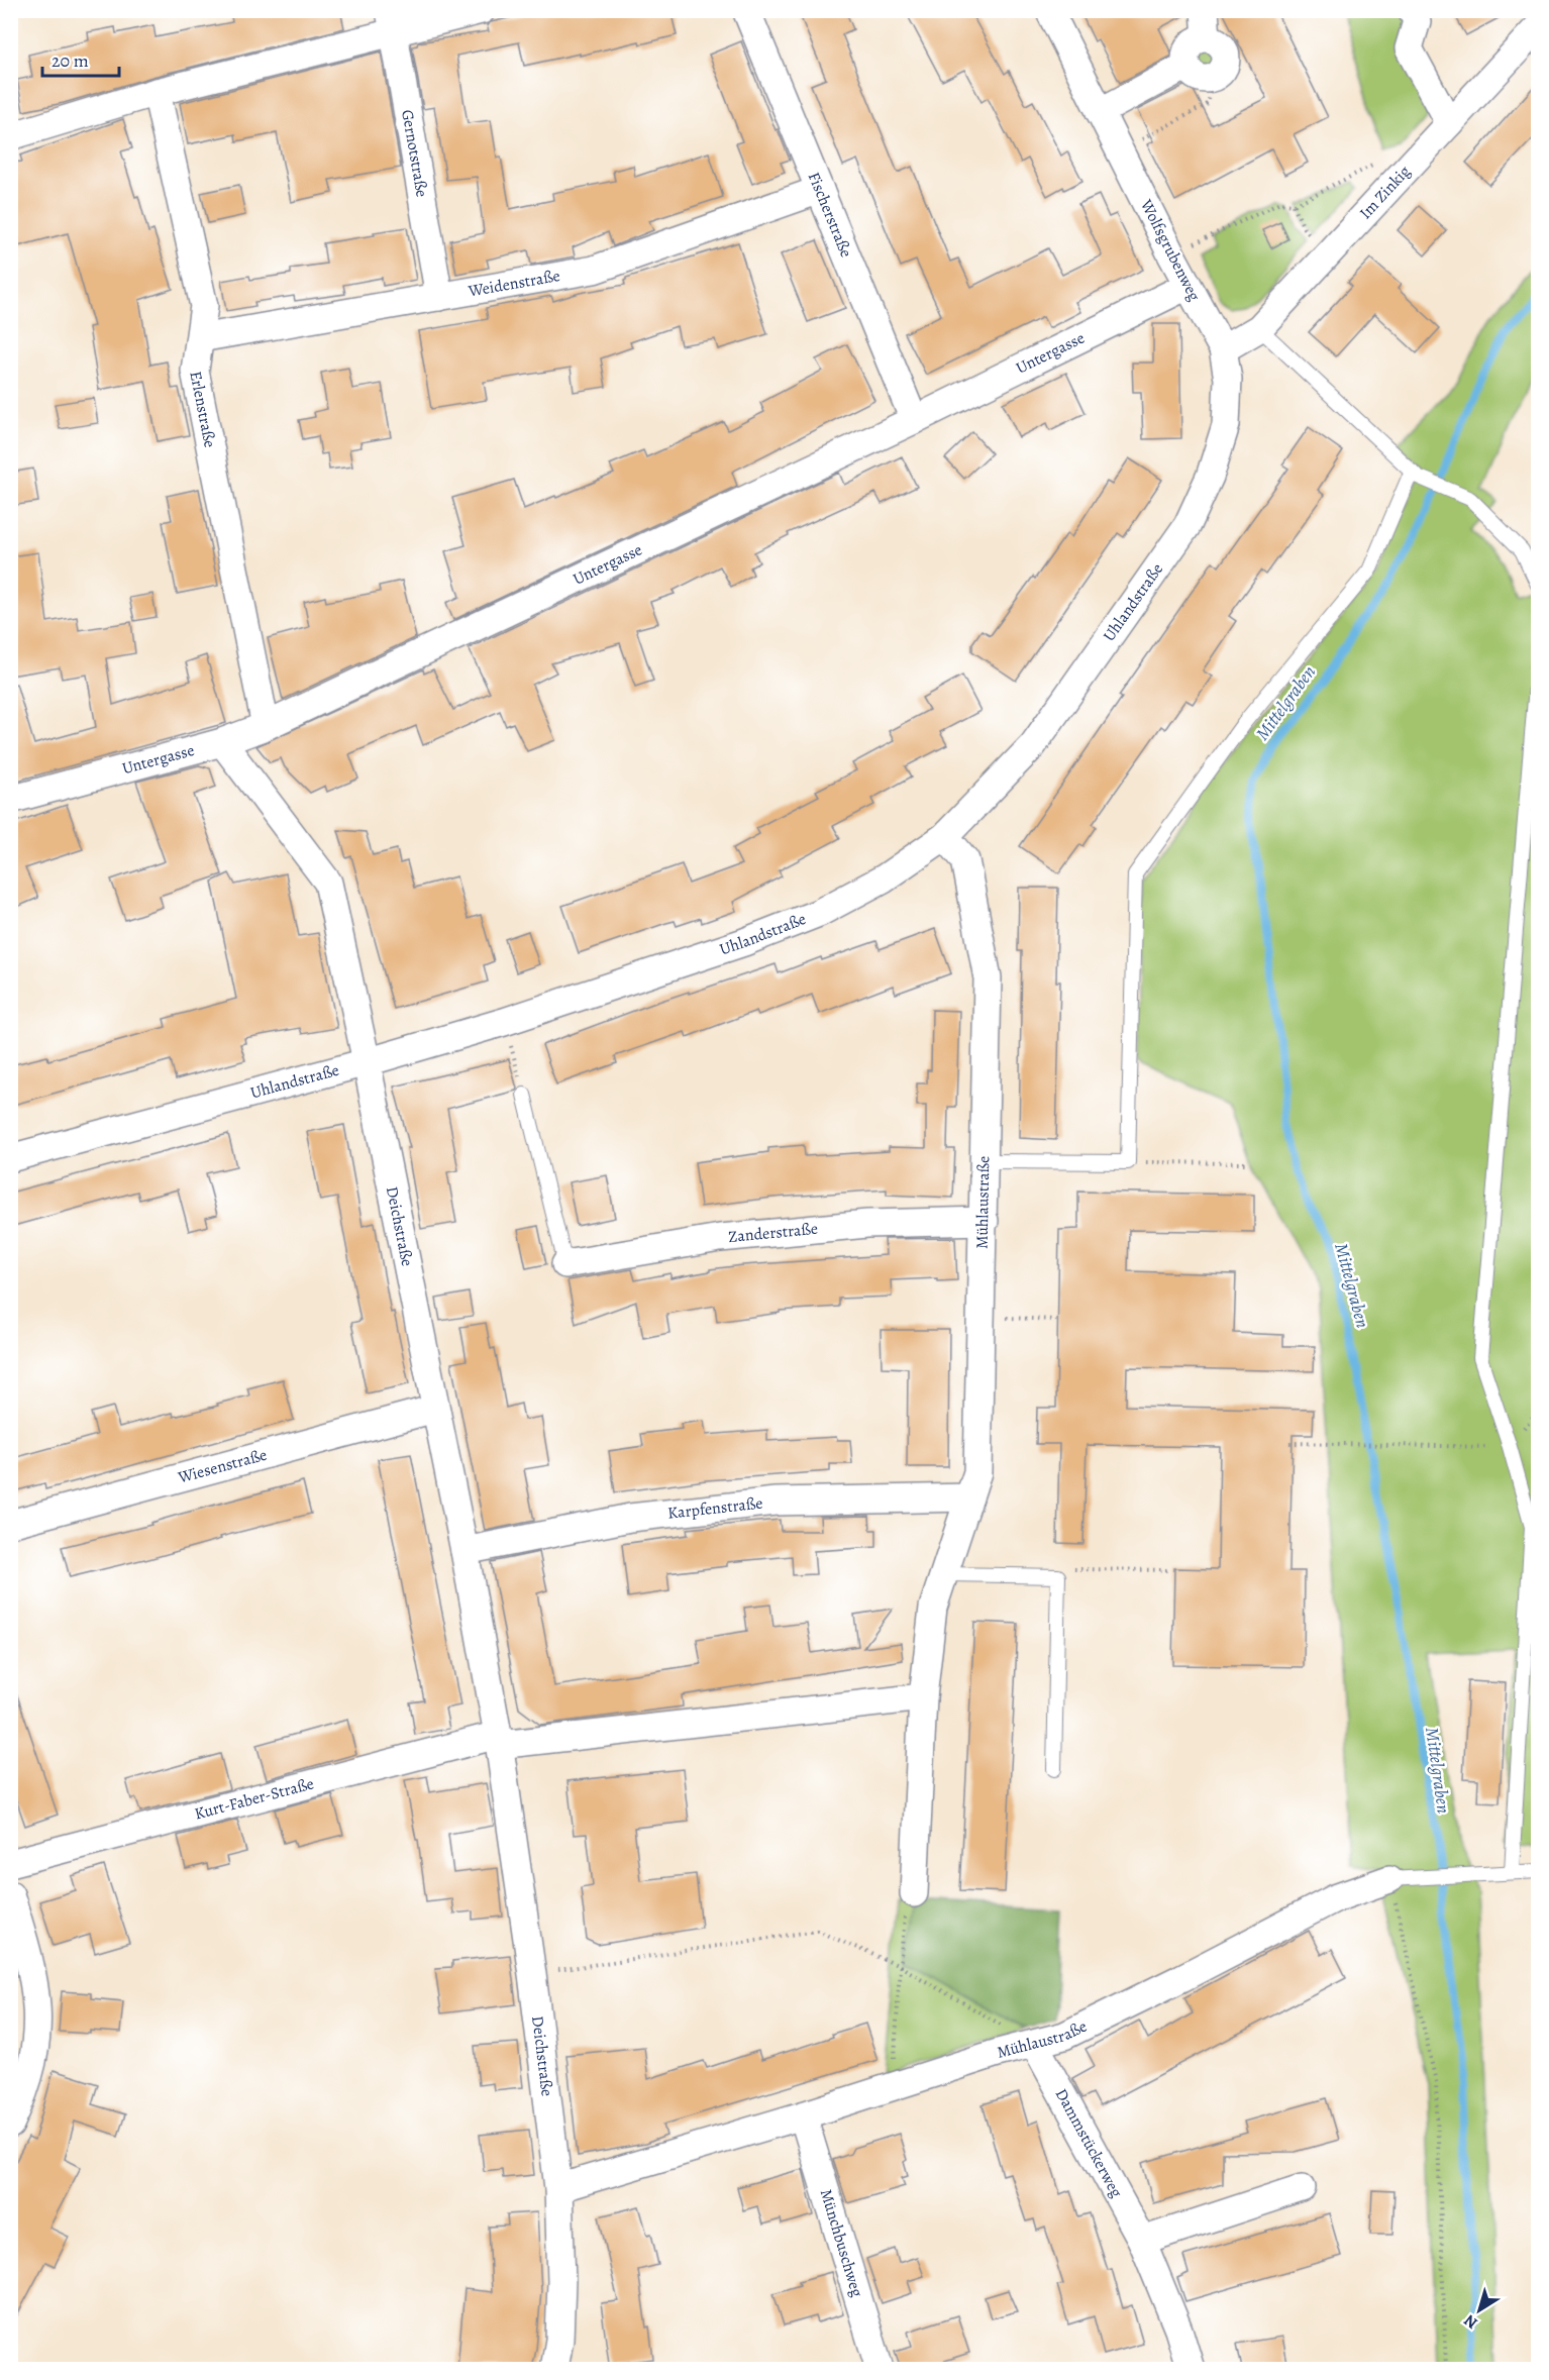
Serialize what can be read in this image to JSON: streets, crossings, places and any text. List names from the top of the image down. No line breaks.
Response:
{"streets":{"street":["Gernotstraße","Im Zinkig","Fischerstraße","Wolfsgrubenweg","Weidenstraße","Untergasse","Erlenstraße","Uhlandstraße","Mühlaustraße","Deichstraße","Zanderstraße","Wiesenstraße","Karpfenstraße","Kurt-Faber-Straße","Dammstückerweg","Münchbuschweg"]},"crossings":[["Gernotstraße","Weidenstraße"],["Im Zinkig","Wolfsgrubenweg"],["Im Zinkig","Uhlandstraße"],["Fischerstraße","Weidenstraße"],["Fischerstraße","Untergasse"],["Wolfsgrubenweg","Untergasse"],["Wolfsgrubenweg","Uhlandstraße"],["Weidenstraße","Erlenstraße"],["Untergasse","Erlenstraße"],["Untergasse","Deichstraße"],["Uhlandstraße","Mühlaustraße"],["Uhlandstraße","Deichstraße"],["Mühlaustraße","Deichstraße"],["Mühlaustraße","Zanderstraße"],["Mühlaustraße","Karpfenstraße"],["Mühlaustraße","Dammstückerweg"],["Mühlaustraße","Münchbuschweg"],["Deichstraße","Wiesenstraße"],["Deichstraße","Karpfenstraße"],["Deichstraße","Kurt-Faber-Straße"]],"water":["Mittelgraben"],"scale_bar":"20 m","north":"bottom left"}
